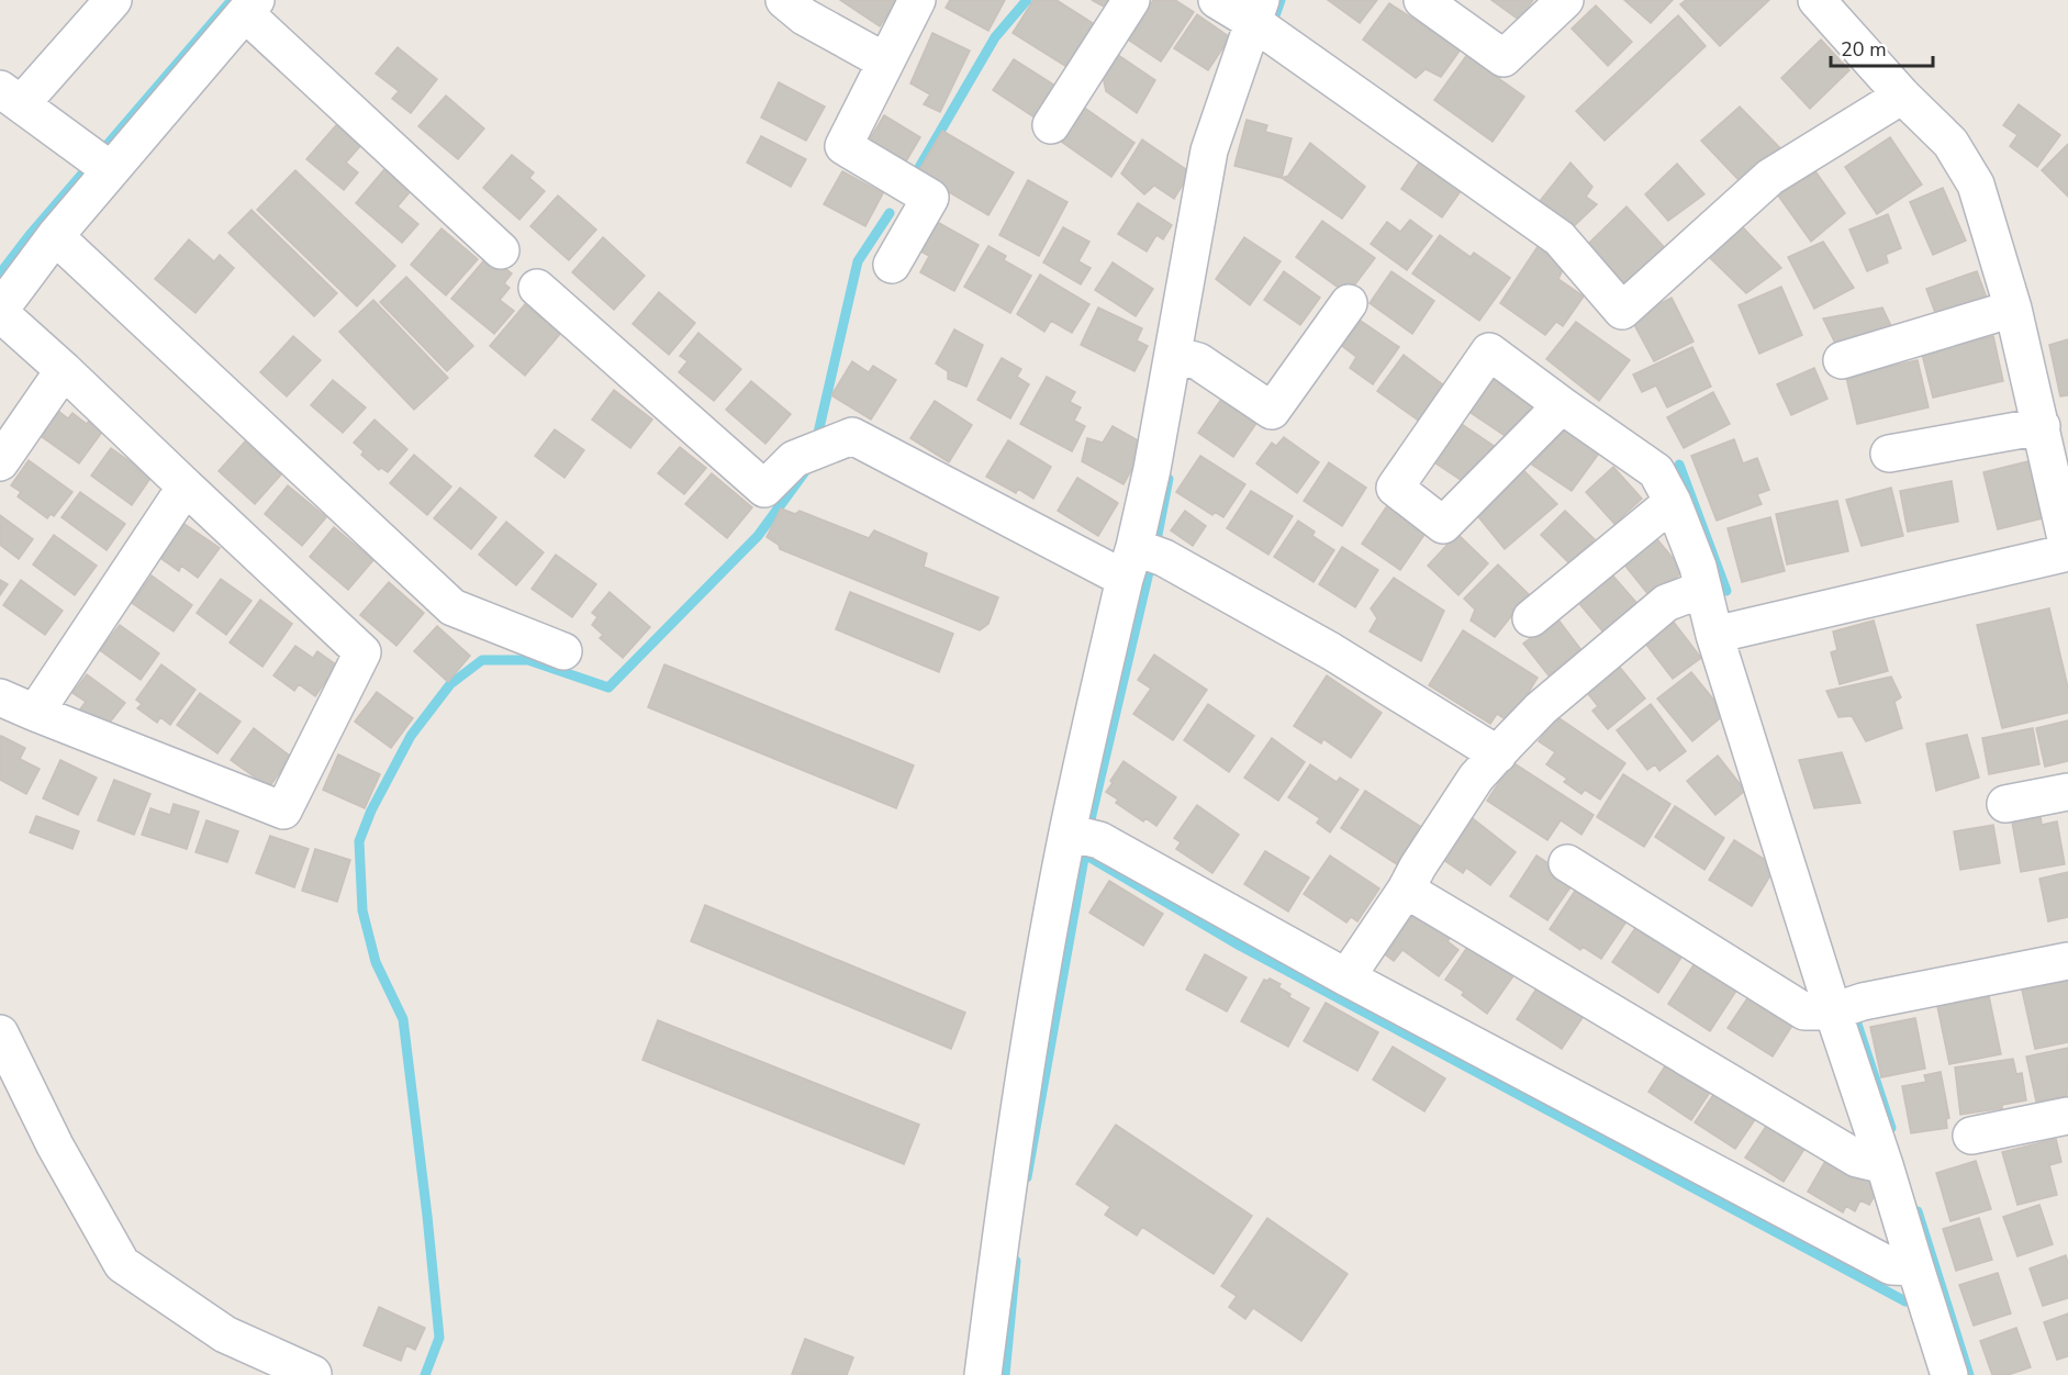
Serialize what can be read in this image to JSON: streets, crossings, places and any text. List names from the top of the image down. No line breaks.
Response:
{"scale_bar":"20 m"}
